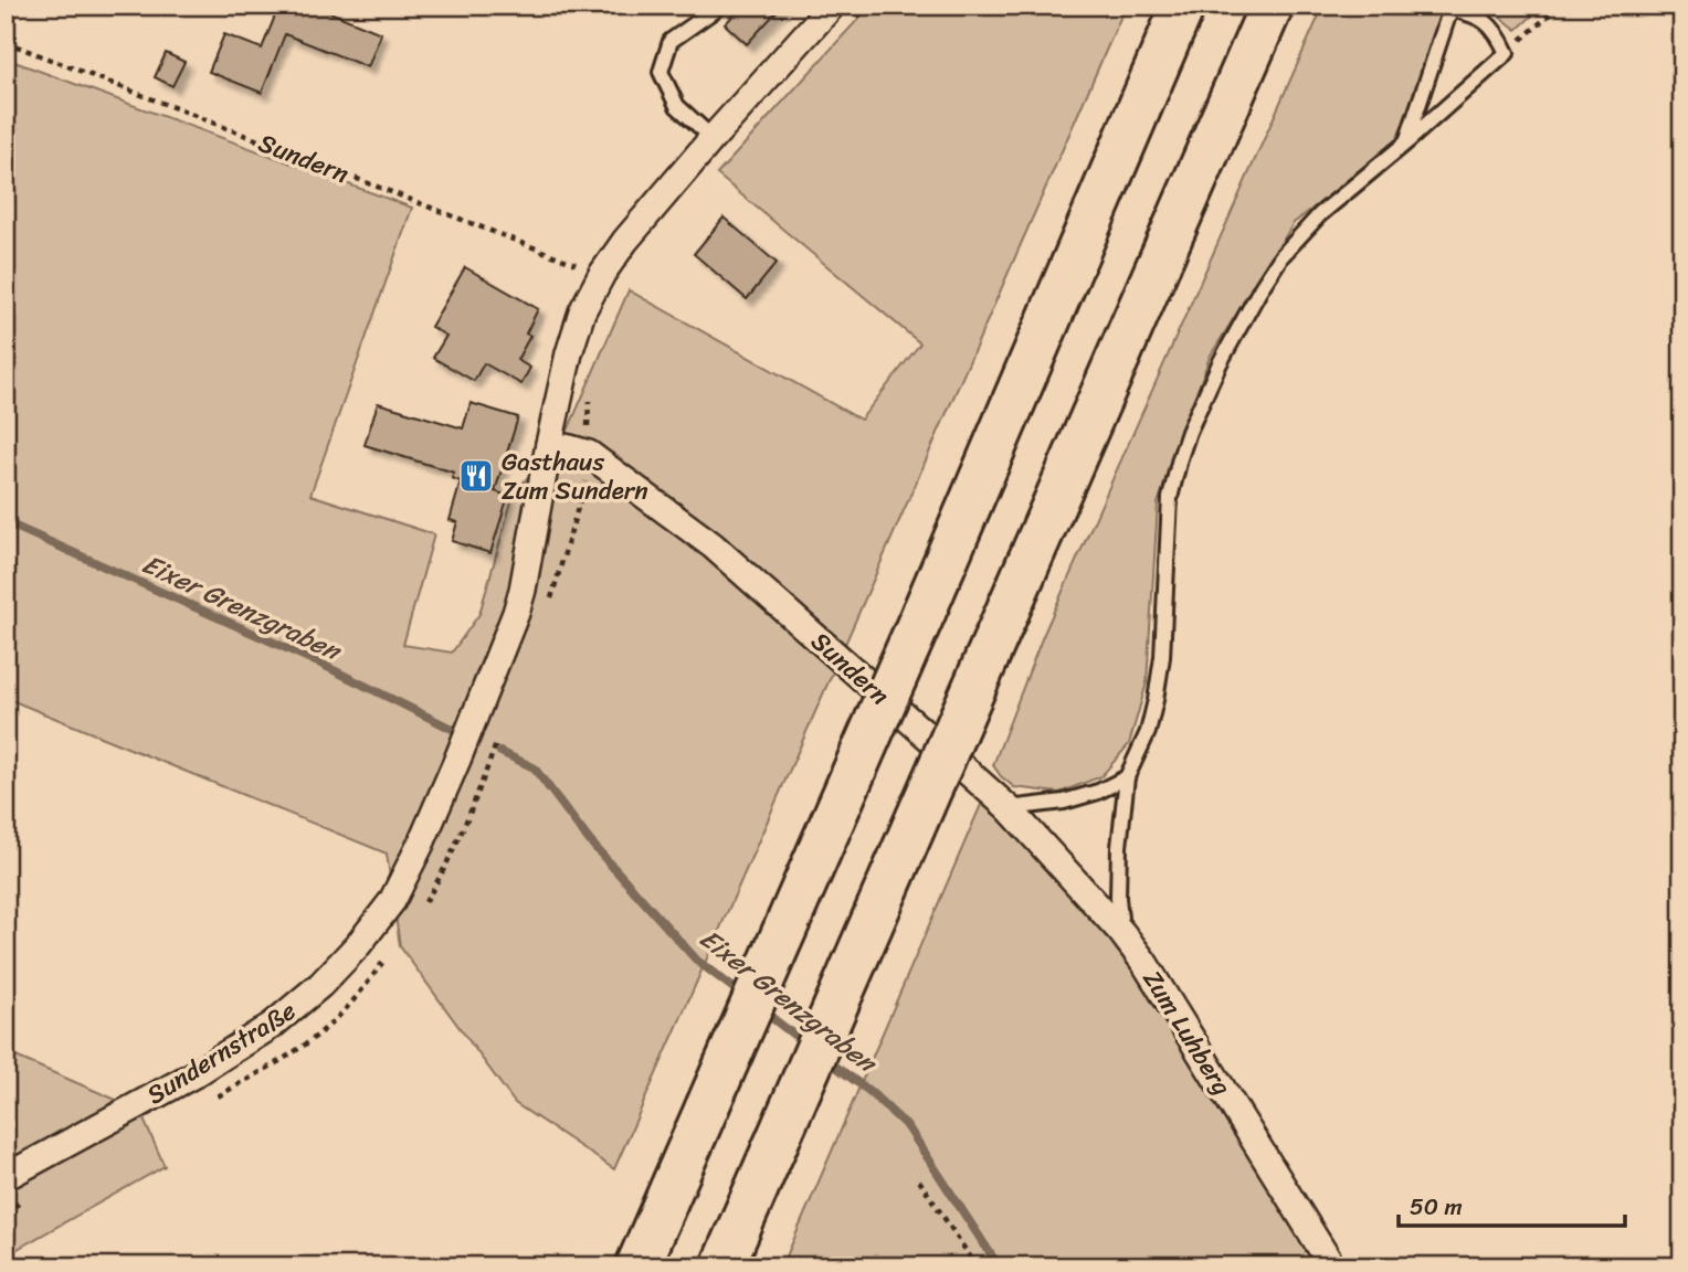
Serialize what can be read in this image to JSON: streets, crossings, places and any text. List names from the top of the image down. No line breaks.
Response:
{"streets":{"street":["Sundern","Zum Luhberg","Sundernstraße"]},"crossings":[["Sundern","Zum Luhberg"],["Sundern","Sundernstraße"]],"water":["Eixer Grenzgraben"],"places":{"restaurant":["Gasthaus Zum Sundern"]},"scale_bar":"50 m"}
